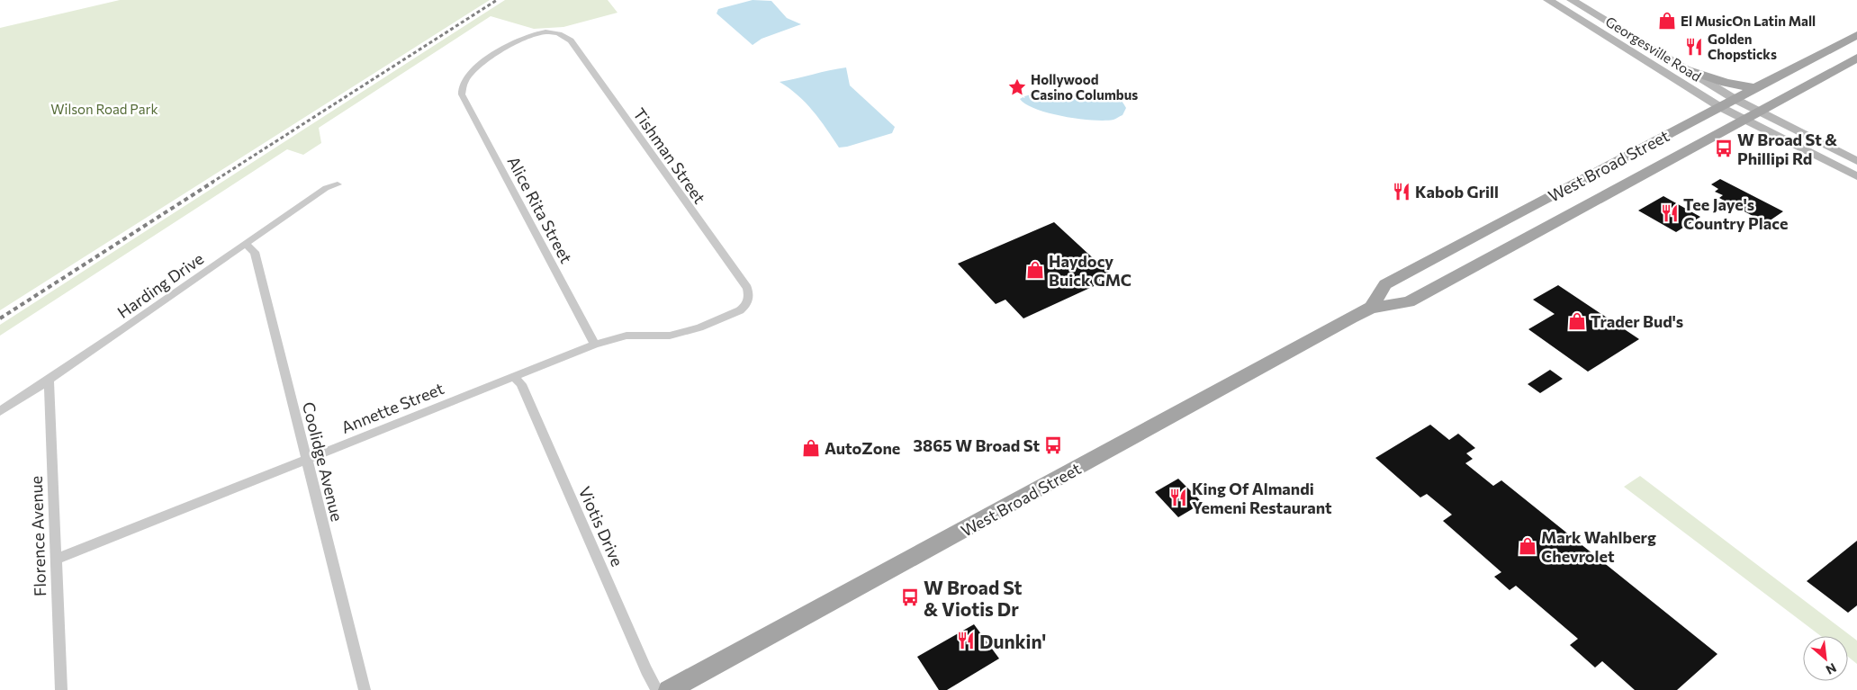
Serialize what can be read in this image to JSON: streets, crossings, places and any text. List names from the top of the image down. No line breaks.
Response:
{"streets":{"main road":["Georgesville Road","West Broad Street"],"street":["Tishman Street","Alice Rita Street","Harding Drive","Annette Street","Coolidge Avenue","Viotis Drive","Florence Avenue"]},"crossings":[["Georgesville Road","West Broad Street"],["Tishman Street","Alice Rita Street"],["Tishman Street","Annette Street"],["Alice Rita Street","Annette Street"],["Harding Drive","Coolidge Avenue"],["Harding Drive","Florence Avenue"],["Annette Street","Coolidge Avenue"],["Annette Street","Viotis Drive"],["Annette Street","Florence Avenue"]],"parks":["Wilson Road Park"],"places":{"shop":["El MusicOn Latin Mall","Haydocy Buick GMC","Trader Bud's","AutoZone","Mark Wahlberg Chevrolet"],"restaurant":["Golden Chopsticks","Kabob Grill","Tee Jaye's Country Place","King Of Almandi Yemeni Restaurant","Dunkin'"],"place":["Hollywood Casino Columbus"],"bus stop":["W Broad St & Phillipi Rd","3865 W Broad St","W Broad St & Viotis Dr"]},"north":"bottom right"}
